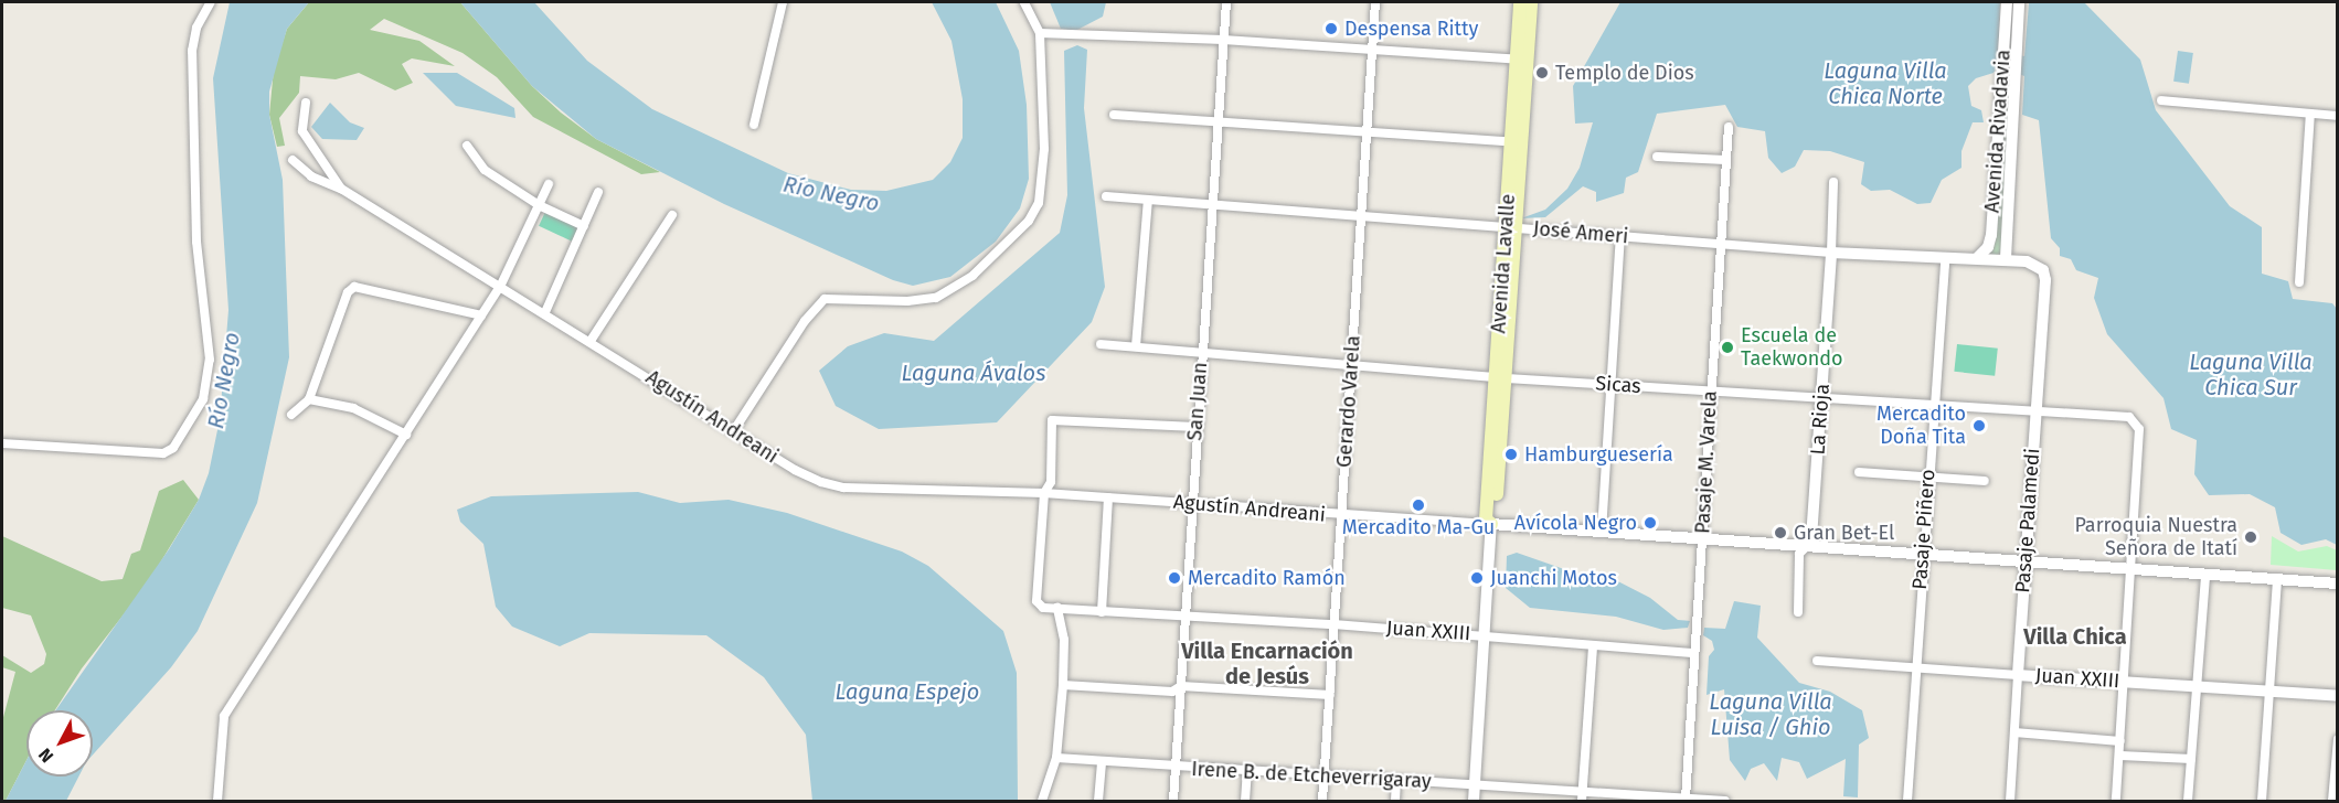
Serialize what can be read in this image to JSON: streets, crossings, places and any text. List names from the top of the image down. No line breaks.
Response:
{"streets":{"main road":["Avenida Lavalle"],"street":["Avenida Rivadavia","José Ameri","Sicas","San Juan","Gerardo Varela","Agustín Andreani","La Rioja","Pasaje M. Varela","Pasaje Palamedi","Pasaje Piñero","Juan XXIII","Irene B. de Etcheverrigaray"]},"crossings":[["Avenida Rivadavia","José Ameri"],["José Ameri","Avenida Lavalle"],["José Ameri","San Juan"],["José Ameri","Gerardo Varela"],["José Ameri","La Rioja"],["José Ameri","Pasaje M. Varela"],["José Ameri","Pasaje Palamedi"],["José Ameri","Pasaje Piñero"],["Avenida Lavalle","Sicas"],["Avenida Lavalle","Agustín Andreani"],["Avenida Lavalle","Juan XXIII"],["Avenida Lavalle","Irene B. de Etcheverrigaray"],["Sicas","San Juan"],["Sicas","Gerardo Varela"],["Sicas","Agustín Andreani"],["Sicas","La Rioja"],["Sicas","Pasaje M. Varela"],["Sicas","Pasaje Palamedi"],["Sicas","Pasaje Piñero"],["San Juan","Agustín Andreani"],["San Juan","Juan XXIII"],["San Juan","Irene B. de Etcheverrigaray"],["Gerardo Varela","Agustín Andreani"],["Gerardo Varela","Juan XXIII"],["Gerardo Varela","Irene B. de Etcheverrigaray"],["Agustín Andreani","La Rioja"],["Agustín Andreani","Pasaje M. Varela"],["Agustín Andreani","Pasaje Palamedi"],["Agustín Andreani","Pasaje Piñero"],["Agustín Andreani","Juan XXIII"],["Pasaje M. Varela","Juan XXIII"],["Pasaje M. Varela","Irene B. de Etcheverrigaray"],["Pasaje Palamedi","Juan XXIII"],["Pasaje Piñero","Juan XXIII"]],"districts":["Villa Chica","Villa Encarnación de Jesús"],"water":["Laguna Villa Chica Norte","Río Negro","Laguna Villa Chica Sur","Laguna Ávalos","Laguna Espejo","Laguna Villa Luisa / Ghio"],"places":["Despensa Ritty","Templo de Dios","Escuela de Taekwondo","Mercadito Doña Tita","Hamburguesería","Mercadito Ma-Gu","Avícola Negro","Gran Bet-El","Parroquia Nuestra Señora de Itatí","Mercadito Ramón","Juanchi Motos"],"north":"bottom left"}
